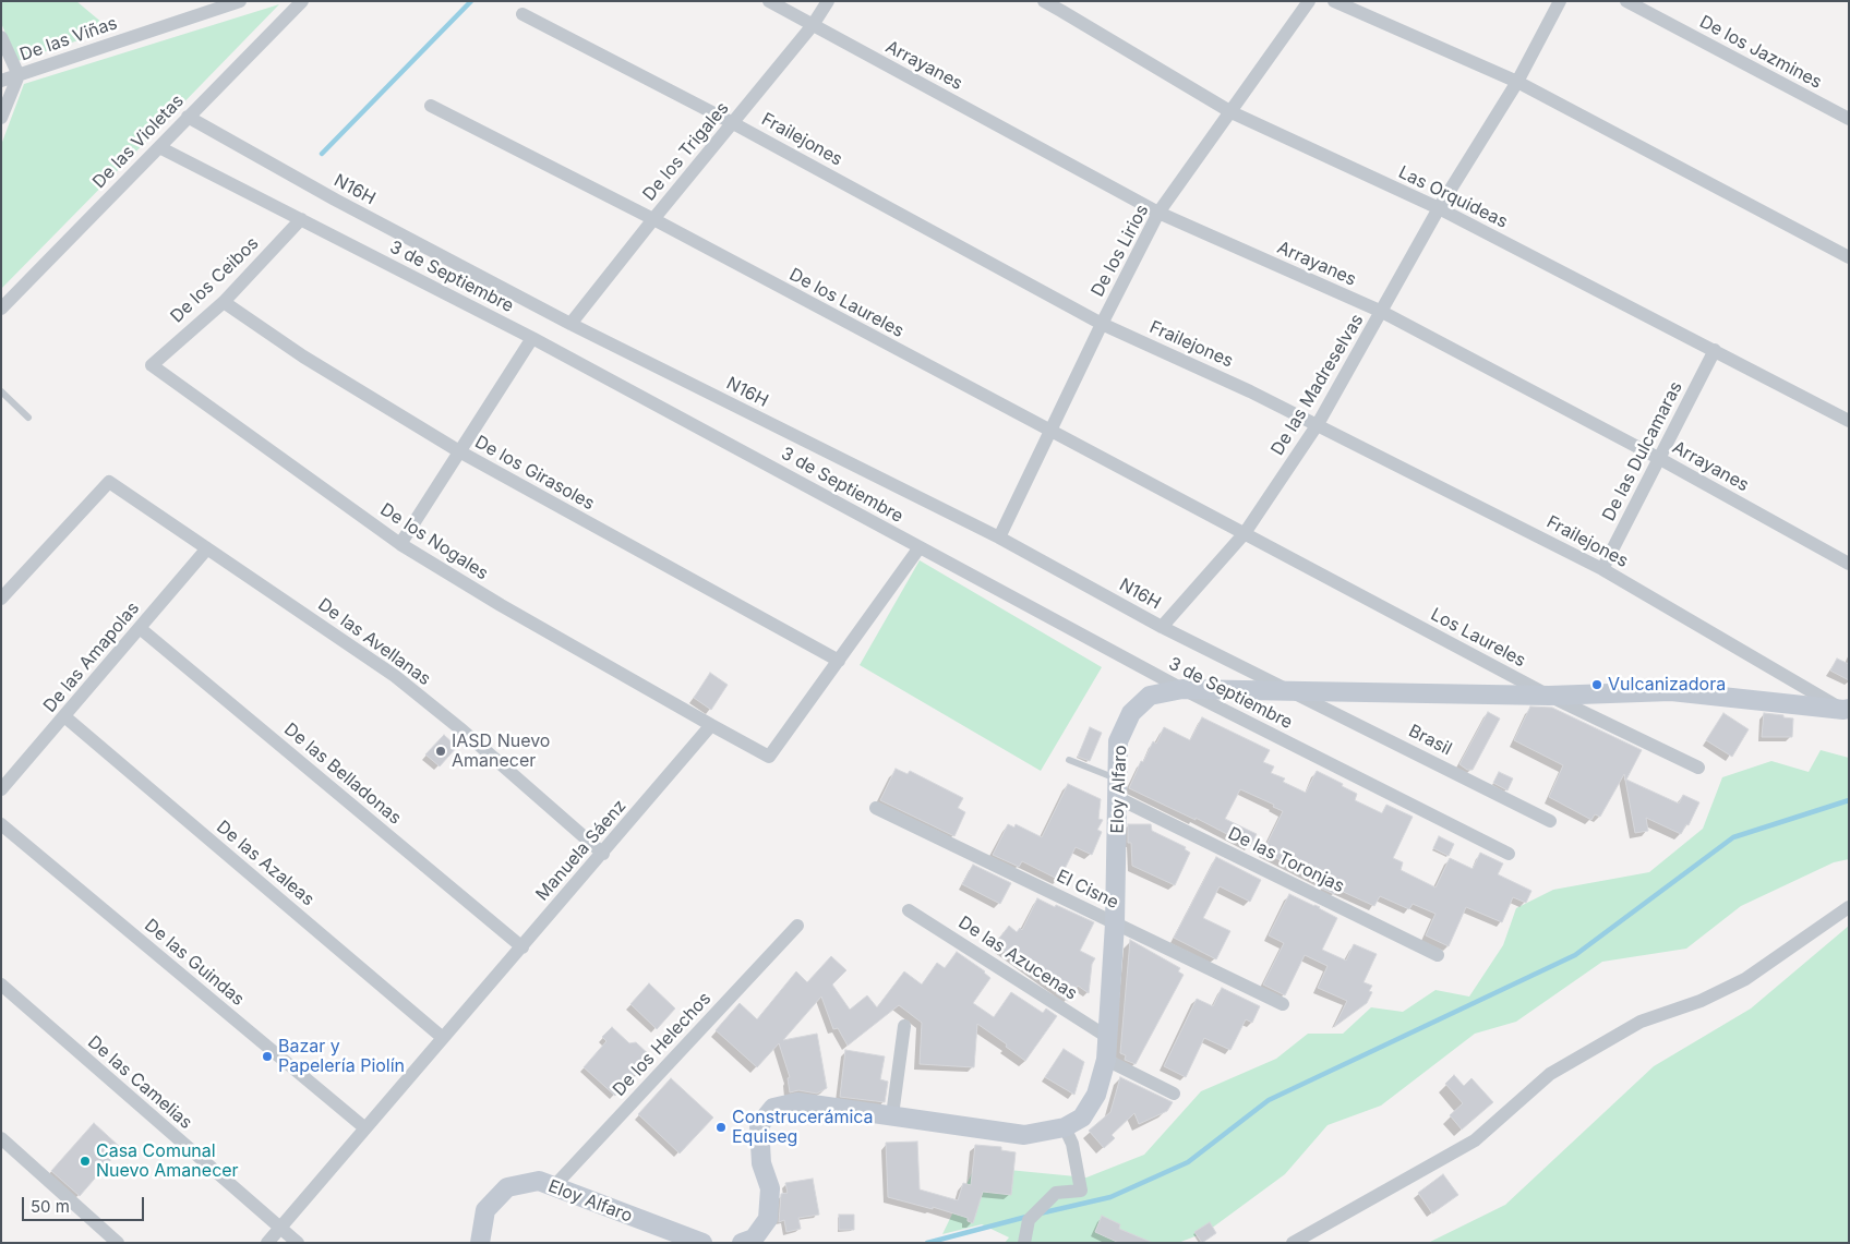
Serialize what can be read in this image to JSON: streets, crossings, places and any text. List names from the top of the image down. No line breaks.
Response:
{"streets":{"street":["De las Viñas","De los Jazmines","Arrayanes","Frailejones","De las Violetas","De los Trigales","N16H","Las Orquideas","De los Lirios","3 de Septiembre","De los Ceibos","De los Laureles","De las Madreselvas","De las Dulcamaras","De los Girasoles","De los Nogales","Los Laureles","De las Avellanas","De las Amapolas","Brasil","De las Belladonas","Eloy Alfaro","Manuela Sáenz","De las Toronjas","De las Azaleas","El Cisne","De las Azucenas","De las Guindas","De los Helechos","De las Camelias"]},"crossings":[["Arrayanes","De los Trigales"],["Arrayanes","De los Lirios"],["Arrayanes","De las Madreselvas"],["Arrayanes","De las Dulcamaras"],["Frailejones","De los Trigales"],["Frailejones","De los Lirios"],["Frailejones","De las Madreselvas"],["Frailejones","De las Dulcamaras"],["Frailejones","Eloy Alfaro"],["De las Violetas","N16H"],["De las Violetas","3 de Septiembre"],["De los Trigales","N16H"],["De los Trigales","De los Laureles"],["N16H","De los Lirios"],["N16H","De las Madreselvas"],["N16H","Brasil"],["N16H","Eloy Alfaro"],["Las Orquideas","De los Lirios"],["Las Orquideas","De las Madreselvas"],["Las Orquideas","De las Dulcamaras"],["De los Lirios","De los Laureles"],["3 de Septiembre","De los Ceibos"],["3 de Septiembre","Eloy Alfaro"],["De los Ceibos","De los Girasoles"],["De los Ceibos","De los Nogales"],["De los Laureles","De las Madreselvas"],["De los Laureles","Los Laureles"],["De las Madreselvas","Los Laureles"],["De los Nogales","Manuela Sáenz"],["Los Laureles","Eloy Alfaro"],["De las Avellanas","De las Amapolas"],["De las Avellanas","Manuela Sáenz"],["De las Amapolas","De las Belladonas"],["De las Amapolas","De las Azaleas"],["Brasil","Eloy Alfaro"],["De las Belladonas","Manuela Sáenz"],["Eloy Alfaro","De las Toronjas"],["Eloy Alfaro","El Cisne"],["Eloy Alfaro","De las Azucenas"],["Eloy Alfaro","De los Helechos"],["Manuela Sáenz","De las Azaleas"],["Manuela Sáenz","De las Guindas"],["Manuela Sáenz","De las Camelias"]],"places":["Vulcanizadora","IASD Nuevo Amanecer","Bazar y Papelería Piolín","Construcerámica Equiseg","Casa Comunal Nuevo Amanecer"],"scale_bar":"50 m"}
